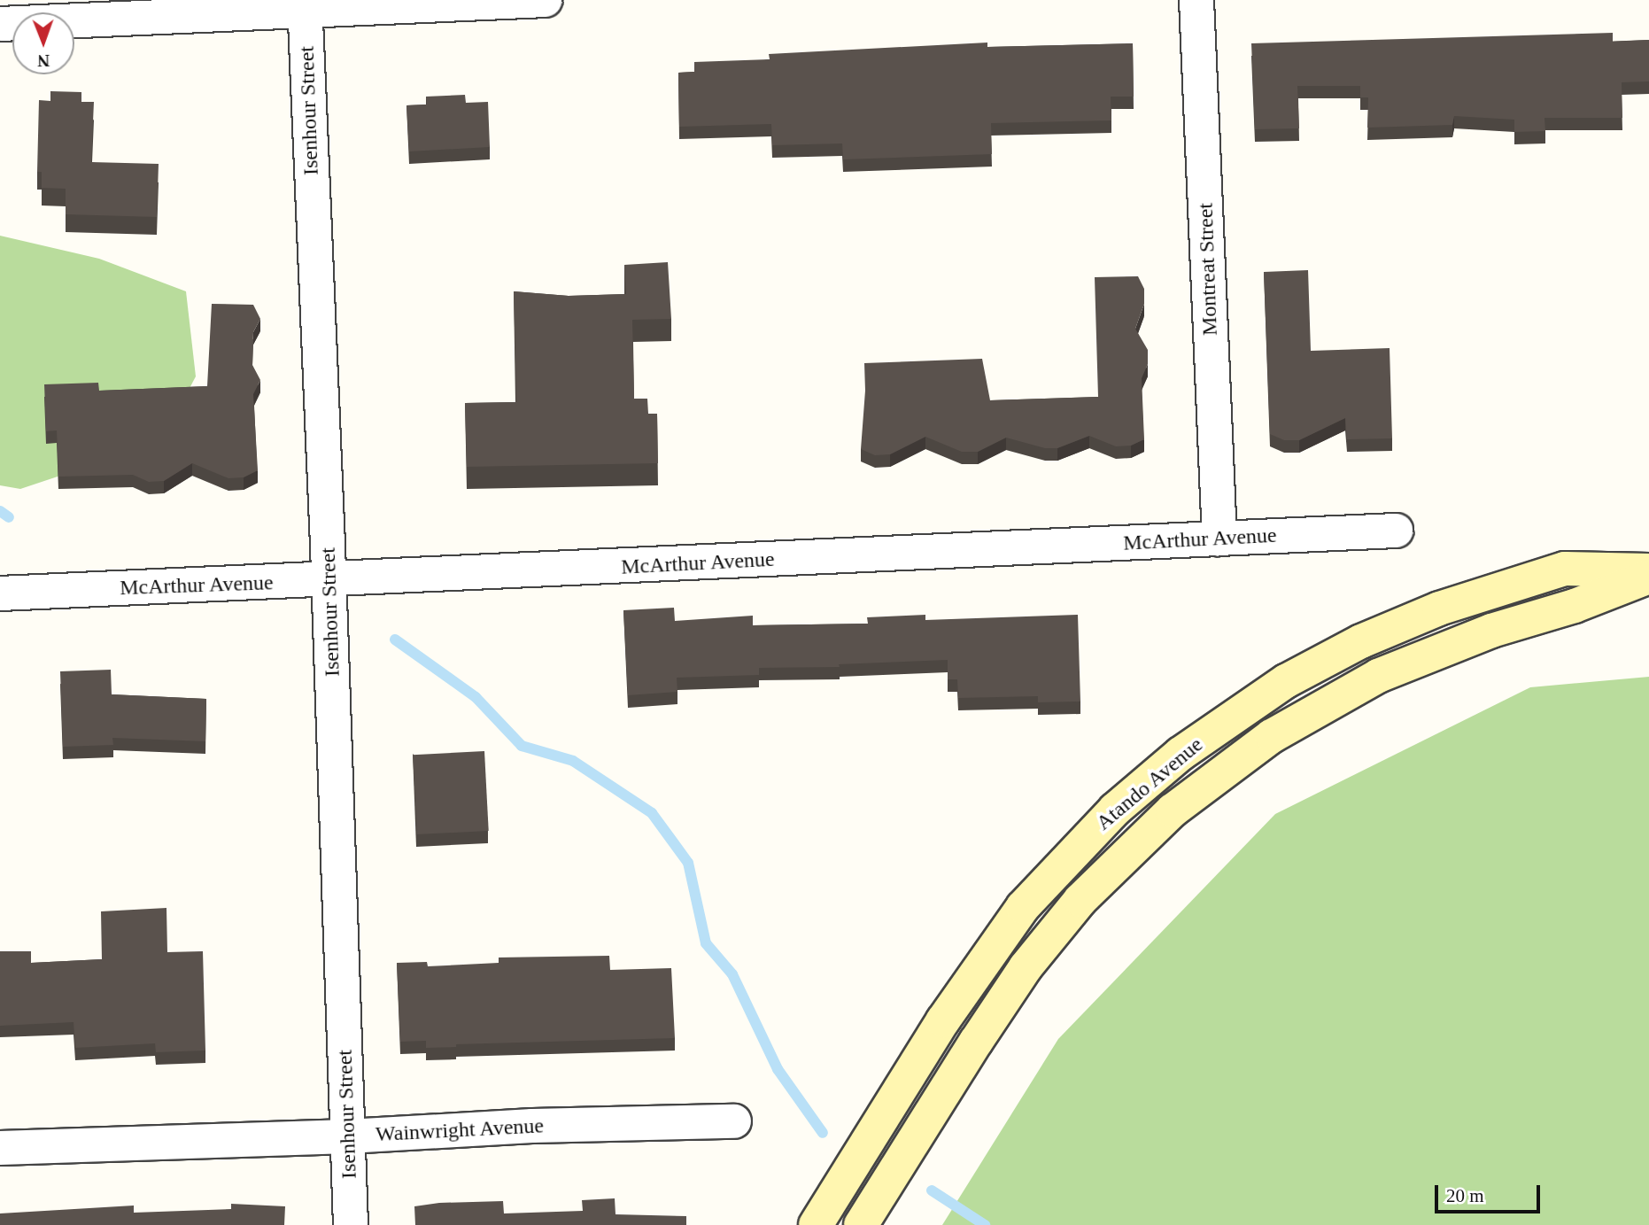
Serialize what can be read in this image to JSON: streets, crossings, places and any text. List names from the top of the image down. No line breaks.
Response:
{"streets":{"main road":["Atando Avenue"],"street":["Isenhour Street","Montreat Street","McArthur Avenue","Wainwright Avenue"]},"crossings":[["Isenhour Street","McArthur Avenue"],["Isenhour Street","Wainwright Avenue"],["Montreat Street","McArthur Avenue"]],"scale_bar":"20 m","north":"bottom"}
